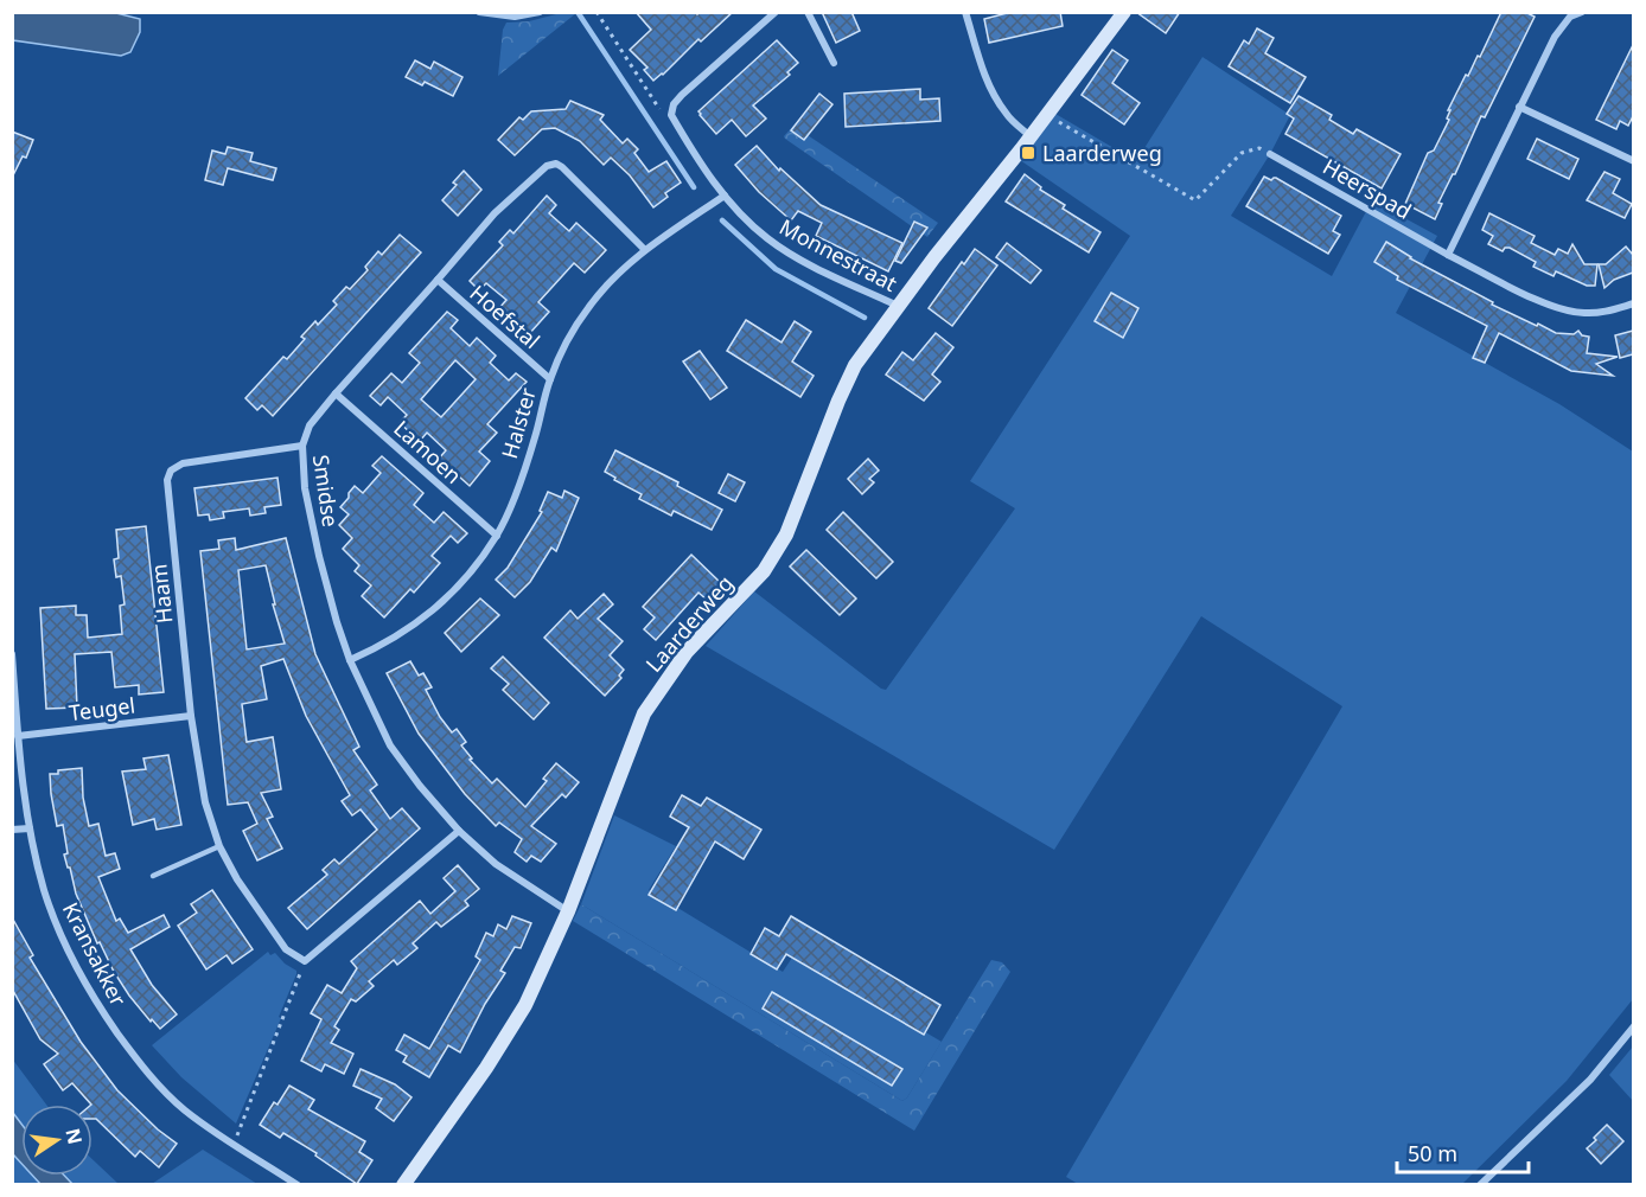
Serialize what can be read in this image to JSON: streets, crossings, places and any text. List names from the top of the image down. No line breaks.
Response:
{"streets":{"street":["Heerspad","Monnestraat","Hoefstal","Halster","Lamoen","Smidse","Haam","Laarderweg","Teugel","Kransakker"]},"crossings":[["Monnestraat","Halster"],["Monnestraat","Laarderweg"],["Hoefstal","Halster"],["Hoefstal","Smidse"],["Halster","Lamoen"],["Halster","Smidse"],["Lamoen","Smidse"],["Smidse","Haam"],["Smidse","Laarderweg"],["Haam","Teugel"],["Teugel","Kransakker"]],"places":{"transit":["Laarderweg"]},"scale_bar":"50 m","north":"right"}
